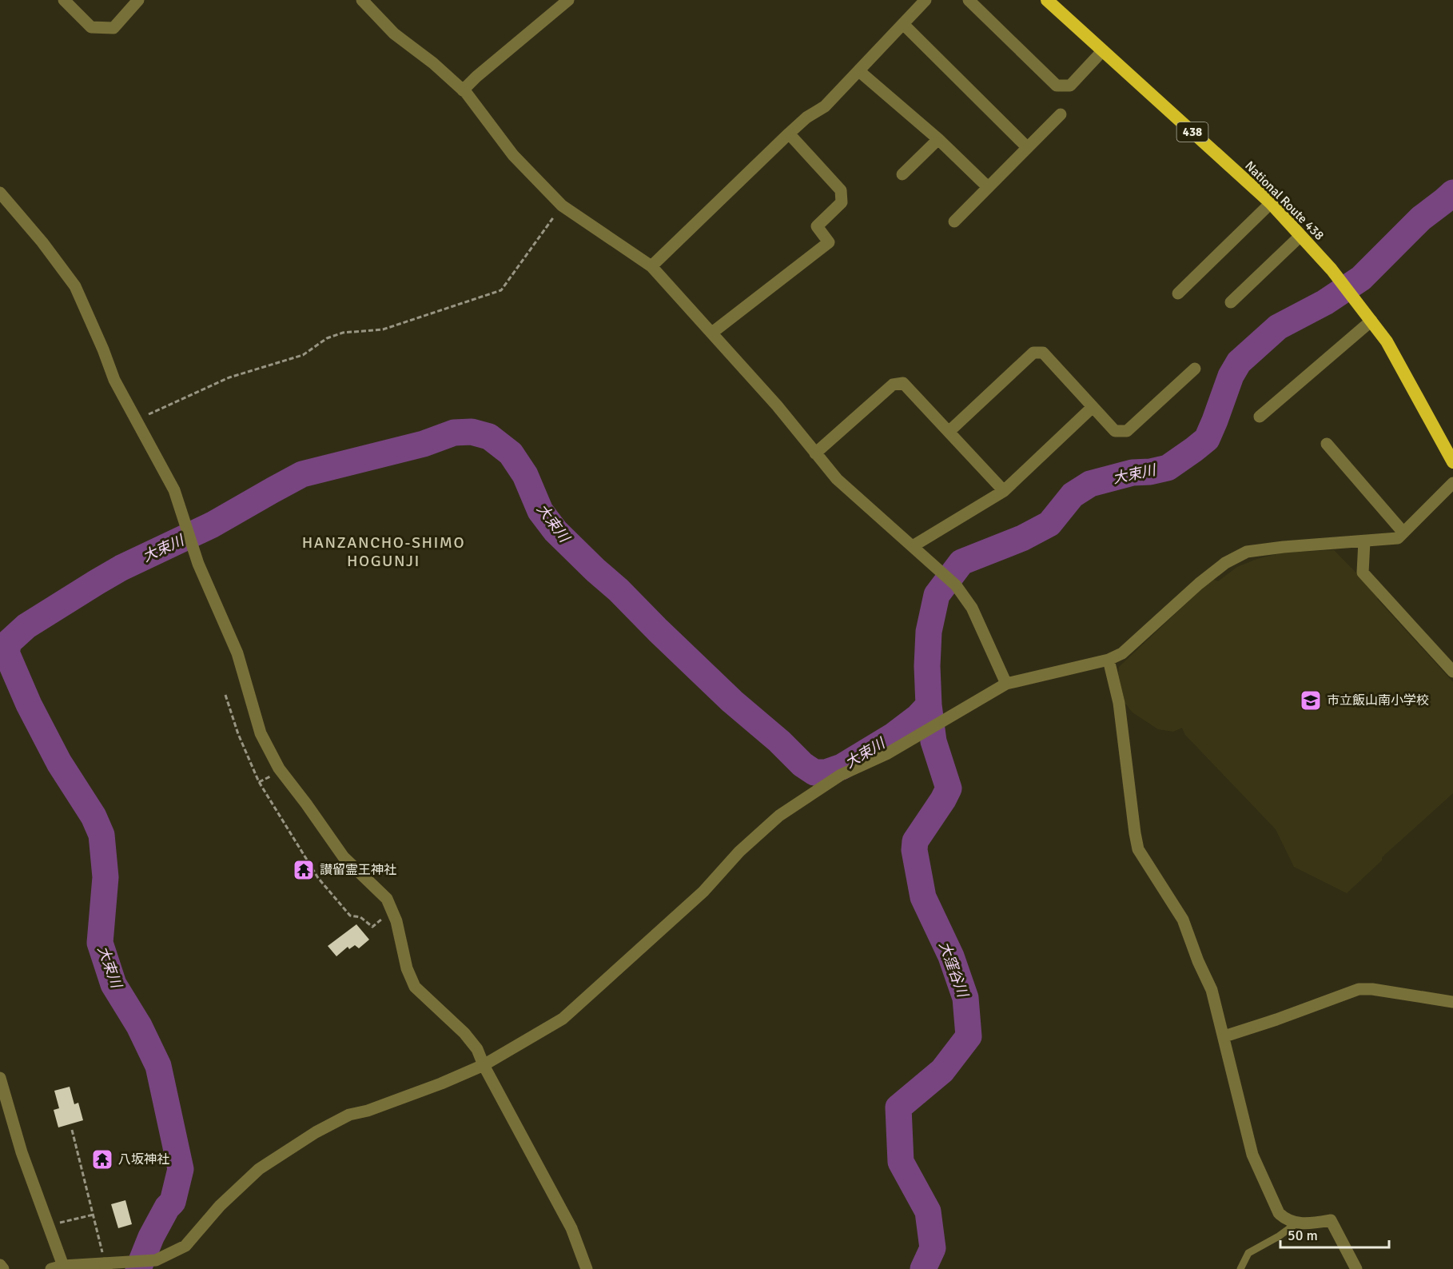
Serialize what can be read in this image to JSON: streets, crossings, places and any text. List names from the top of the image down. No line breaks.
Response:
{"streets":{"highway":["438","National Route 438"]},"districts":["HANZANCHO-SHIMO HOGUNJI"],"water":["大束川","大窪谷川"],"places":{"school or university":["市立飯山南小学校"],"temple":["讃留霊王神社","八坂神社"]},"scale_bar":"50 m"}
